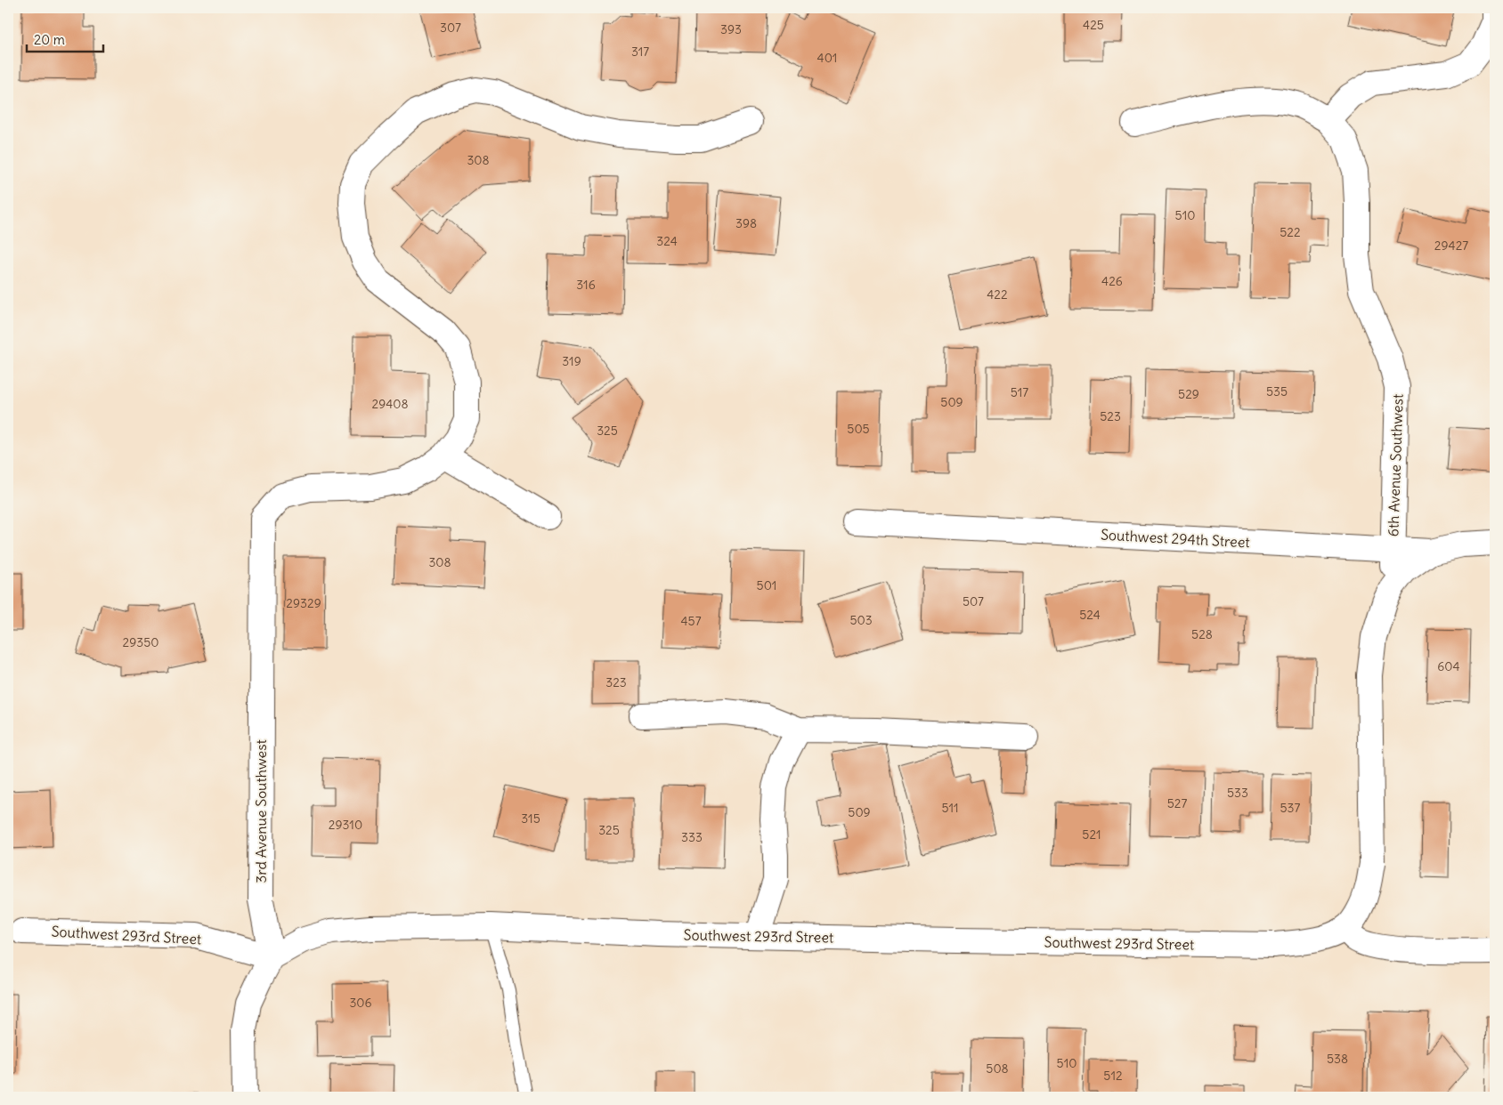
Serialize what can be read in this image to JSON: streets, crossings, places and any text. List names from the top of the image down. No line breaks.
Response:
{"streets":{"street":["6th Avenue Southwest","Southwest 294th Street","3rd Avenue Southwest","Southwest 293rd Street"]},"crossings":[["6th Avenue Southwest","Southwest 294th Street"],["6th Avenue Southwest","Southwest 293rd Street"],["3rd Avenue Southwest","Southwest 293rd Street"]],"house_numbers":["425","307","393","317","401","308","510","398","522","324","29427","426","316","422","319","535","517","529","509","29408","523","505","325","308","501","507","29329","524","503","457","528","29350","604","323","533","527","511","537","509","315","29310","325","521","333","306","538","510","508","512"],"scale_bar":"20 m"}
